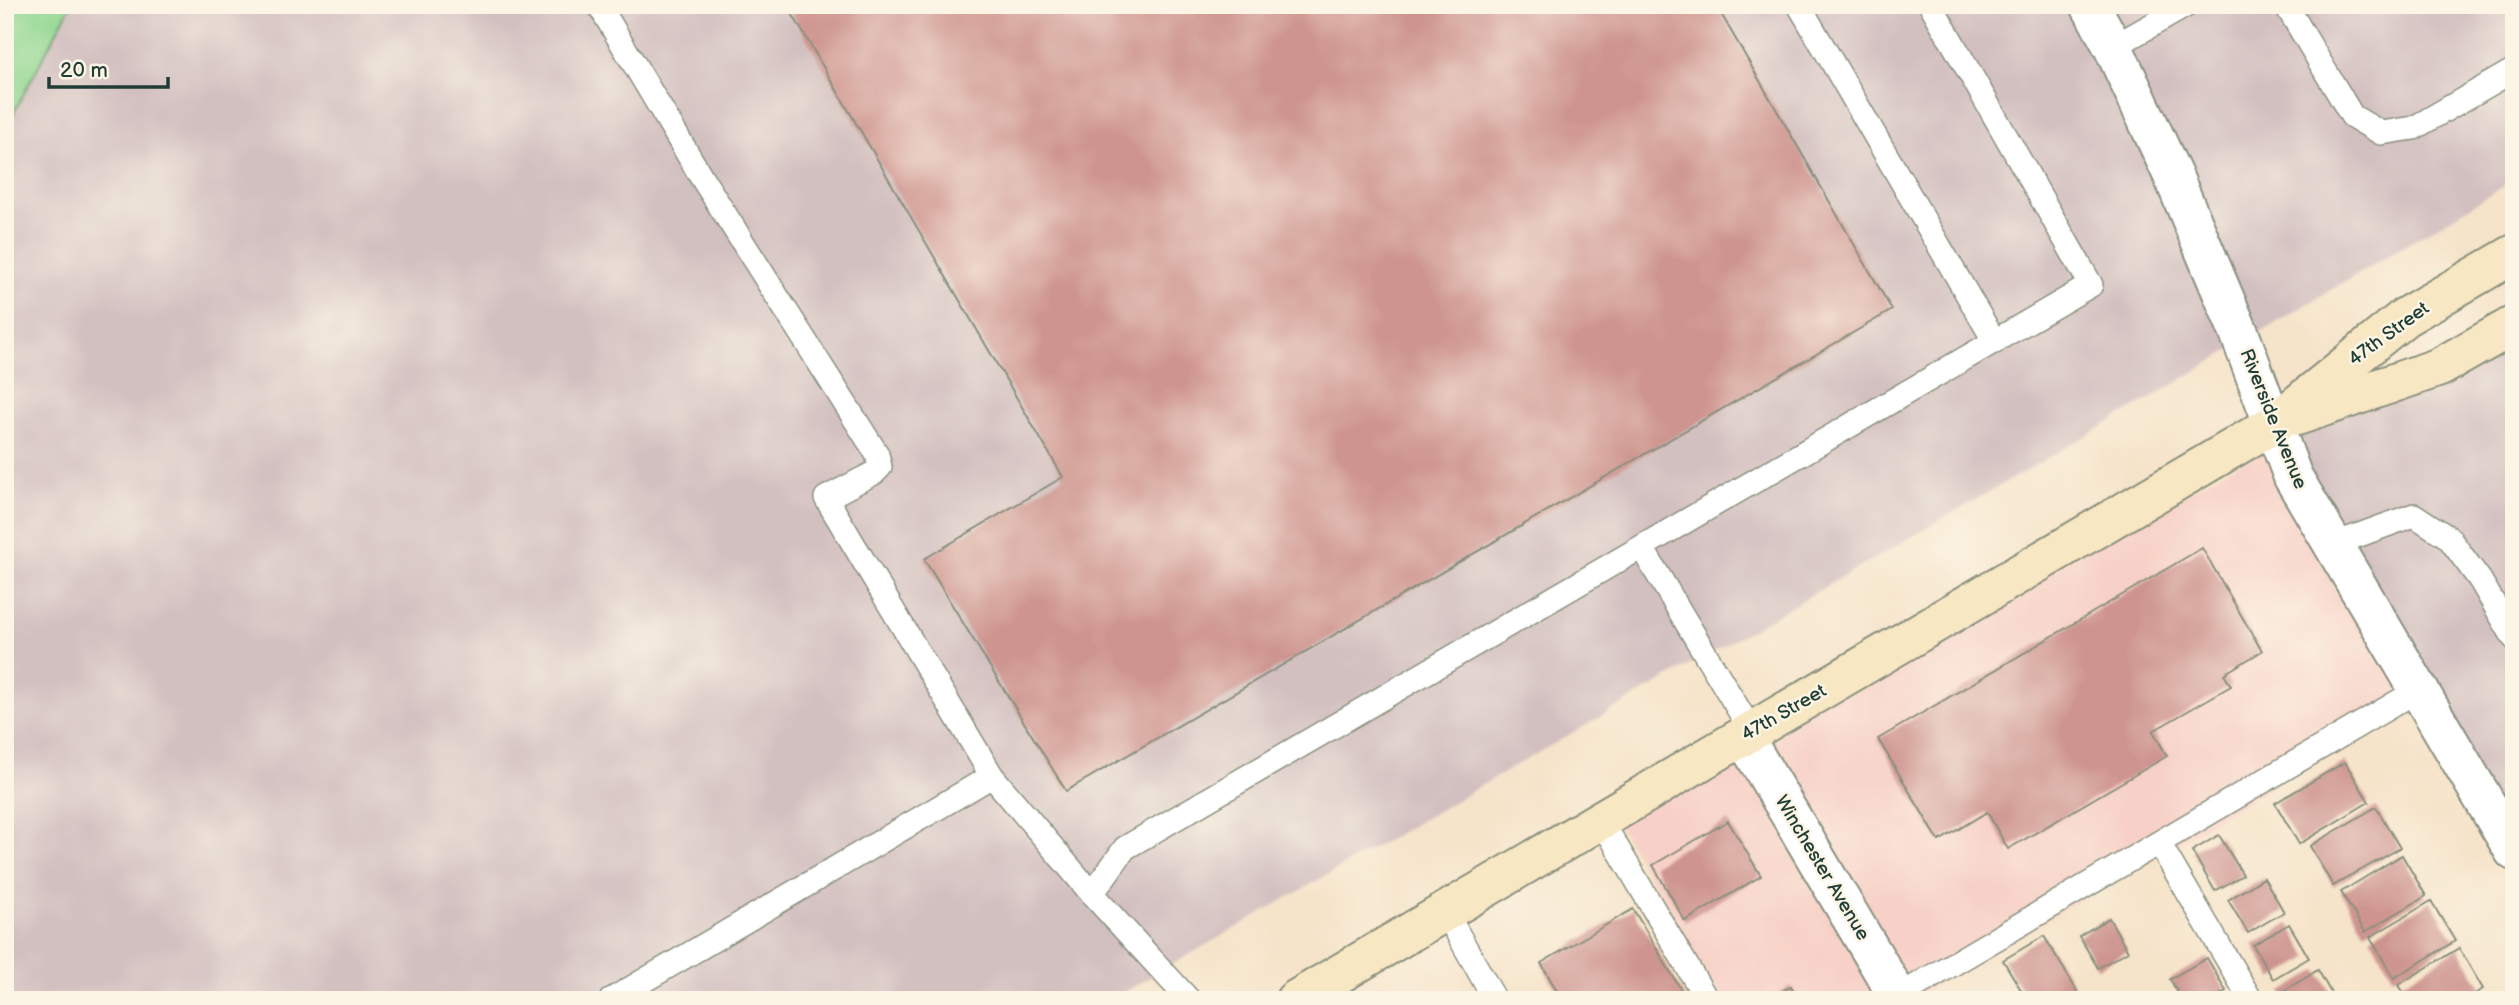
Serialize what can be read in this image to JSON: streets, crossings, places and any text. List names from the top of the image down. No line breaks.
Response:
{"streets":{"main road":["47th Street"],"street":["Riverside Avenue","Winchester Avenue"]},"crossings":[["47th Street","Riverside Avenue"],["47th Street","Winchester Avenue"]],"scale_bar":"20 m"}
